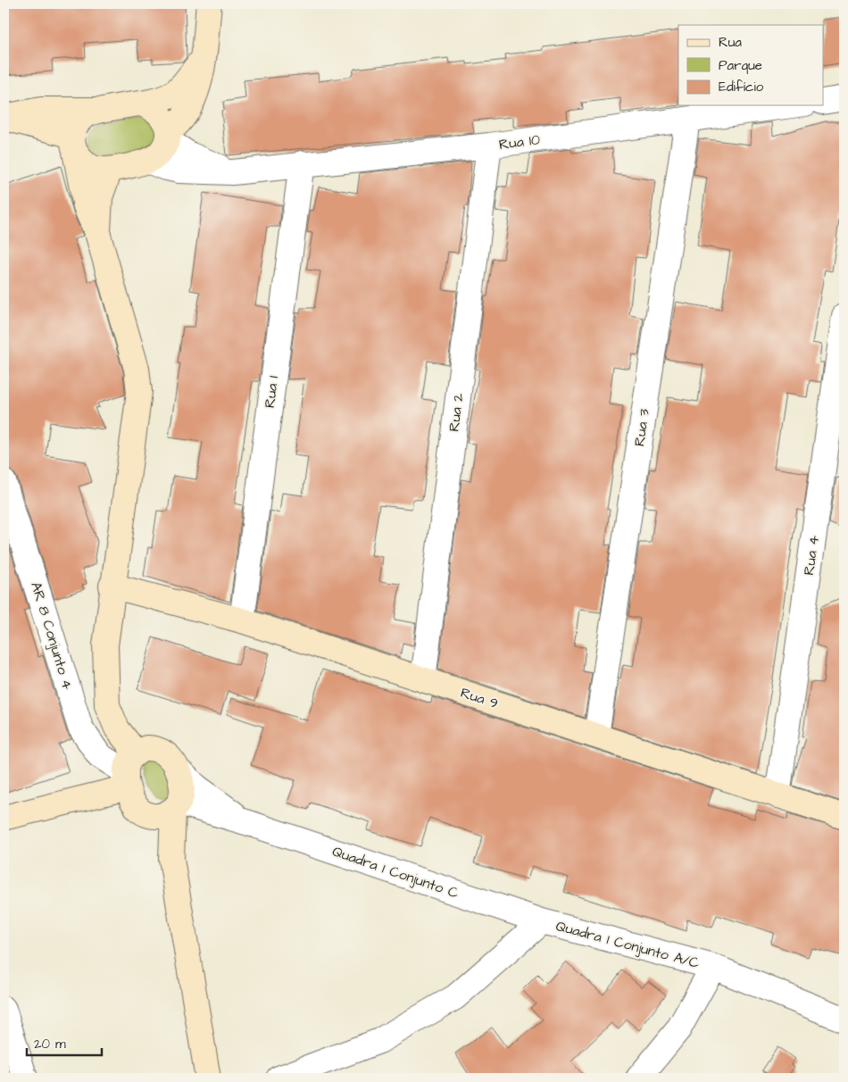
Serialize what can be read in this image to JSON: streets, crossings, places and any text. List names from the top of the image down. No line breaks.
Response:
{"streets":{"street":["Rua 10","Rua 1","Rua 2","Rua 3","Rua 4","AR 8 Conjunto 4","Rua 9","Quadra 1 Conjunto C","Quadra 1 Conjunto A/C"]},"crossings":[["Rua 10","Rua 1"],["Rua 10","Rua 2"],["Rua 10","Rua 3"],["Rua 1","Rua 9"],["Rua 2","Rua 9"],["Rua 3","Rua 9"],["Rua 4","Rua 9"],["Quadra 1 Conjunto C","Quadra 1 Conjunto A/C"]],"legend":["Rua","Parque","Edifício"],"scale_bar":"20 m"}
